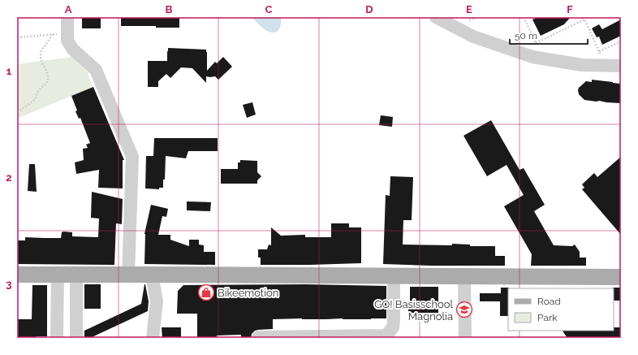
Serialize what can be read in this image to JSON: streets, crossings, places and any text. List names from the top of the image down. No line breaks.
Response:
{"places":{"shop":["Bikeemotion"],"school or university":["GO! Basisschool Magnolia"]},"legend":["Road","Park"],"scale_bar":"50 m","grid":{"columns":["A","B","C","D","E","F"],"rows":["1","2","3"]}}
